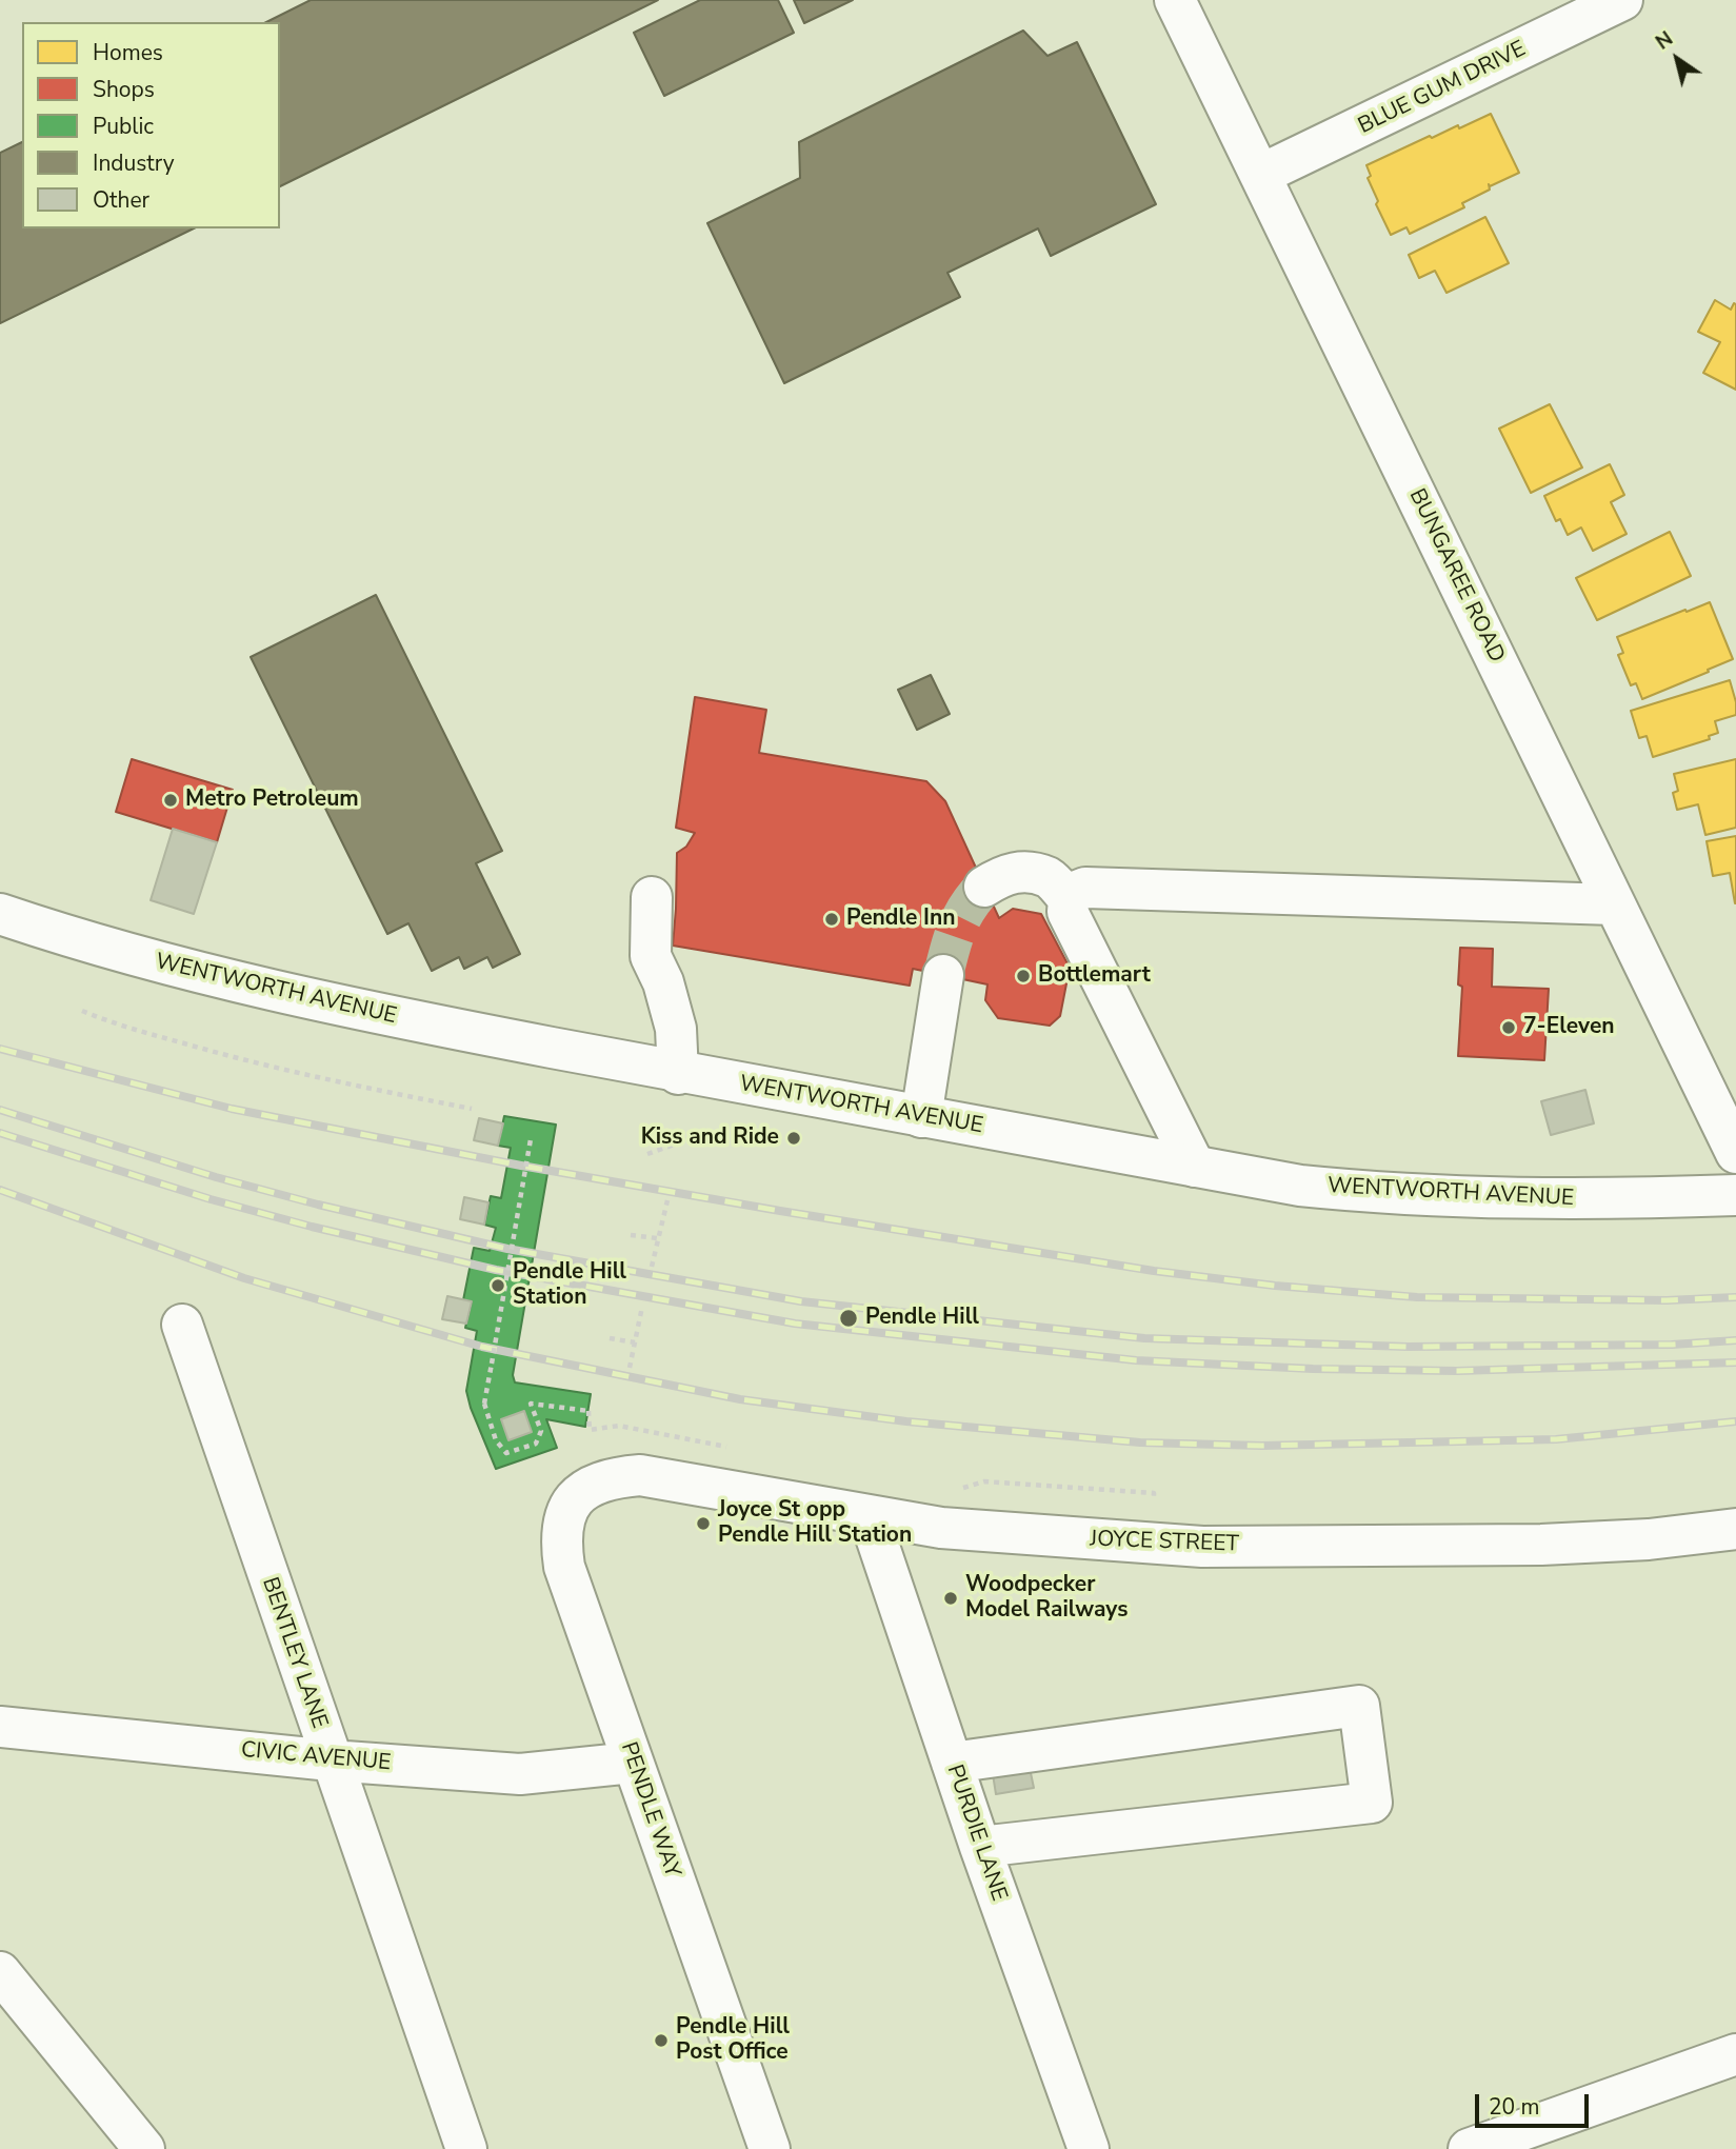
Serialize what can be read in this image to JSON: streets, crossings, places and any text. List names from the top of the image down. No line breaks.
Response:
{"streets":{"street":["BLUE GUM DRIVE","BUNGAREE ROAD","WENTWORTH AVENUE","JOYCE STREET","BENTLEY LANE","CIVIC AVENUE","PENDLE WAY","PURDIE LANE"]},"crossings":[["BLUE GUM DRIVE","BUNGAREE ROAD"],["JOYCE STREET","PENDLE WAY"],["JOYCE STREET","PURDIE LANE"],["BENTLEY LANE","CIVIC AVENUE"],["CIVIC AVENUE","PENDLE WAY"]],"places":["Metro Petroleum","Pendle Inn","Bottlemart","7-Eleven","Kiss and Ride","Pendle Hill Station","Pendle Hill","Joyce St opp Pendle Hill Station","Woodpecker Model Railways","Pendle Hill Post Office"],"legend":["Homes","Shops","Public","Industry","Other"],"scale_bar":"20 m","north":"top left"}
